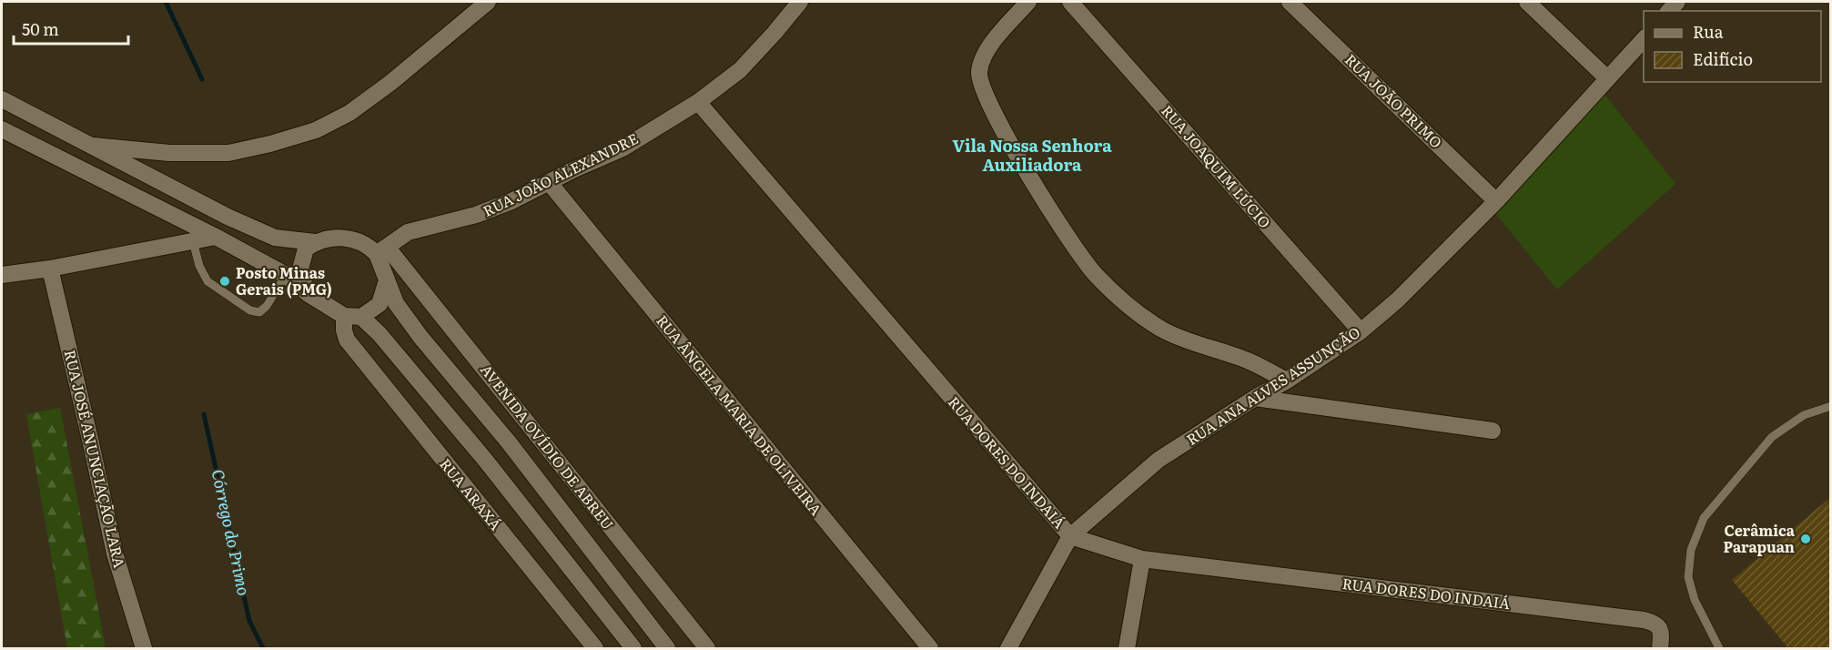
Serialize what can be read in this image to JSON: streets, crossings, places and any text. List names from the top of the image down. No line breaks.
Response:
{"streets":{"street":["RUA JOÃO PRIMO","RUA JOAQUIM LÚCIO","RUA JOÃO ALEXANDRE","RUA ANA ALVES ASSUNÇÃO","RUA ÂNGELA MARIA DE OLIVEIRA","AVENIDA OVÍDIO DE ABREU","RUA JOSÉ ANUNCIAÇÃO LARA","RUA DORES DO INDAIÁ","RUA ARAXÁ"]},"crossings":[["RUA JOÃO PRIMO","RUA ANA ALVES ASSUNÇÃO"],["RUA JOAQUIM LÚCIO","RUA ANA ALVES ASSUNÇÃO"],["RUA JOÃO ALEXANDRE","RUA ÂNGELA MARIA DE OLIVEIRA"],["RUA JOÃO ALEXANDRE","AVENIDA OVÍDIO DE ABREU"],["RUA JOÃO ALEXANDRE","RUA DORES DO INDAIÁ"],["RUA JOÃO ALEXANDRE","RUA ARAXÁ"],["RUA ANA ALVES ASSUNÇÃO","RUA DORES DO INDAIÁ"],["AVENIDA OVÍDIO DE ABREU","RUA ARAXÁ"]],"districts":["Vila Nossa Senhora Auxiliadora"],"water":["Córrego do Primo"],"places":["Posto Minas Gerais (PMG)","Cerâmica Parapuan"],"legend":["Rua","Edifício"],"scale_bar":"50 m"}
